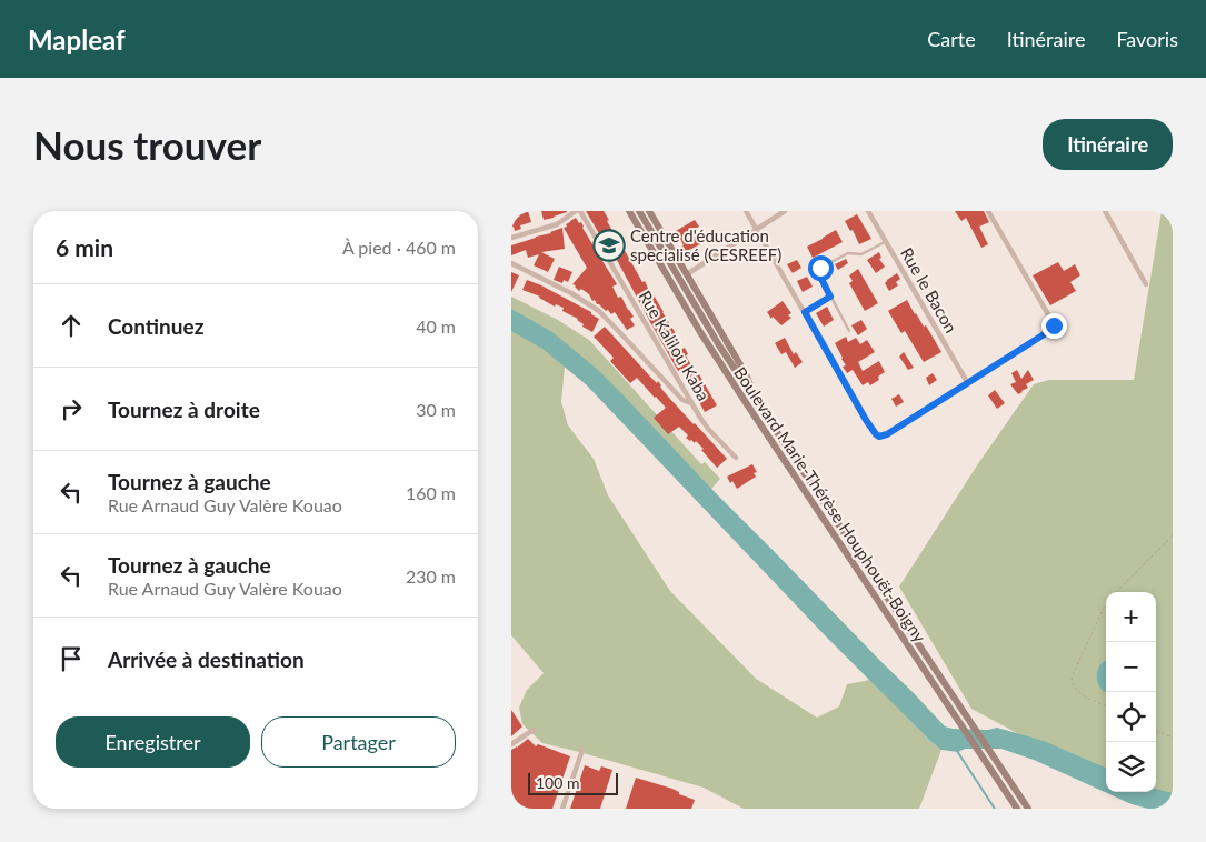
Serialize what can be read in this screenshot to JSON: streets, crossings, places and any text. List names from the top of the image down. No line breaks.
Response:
{"streets":{"main road":["Boulevard Marie-Thérèse Houphouët-Boigny"],"street":["Rue le Bacon","Rue Kalilou Kaba"]},"places":{"school or university":["Centre d'éducation specialisé (CESREEF)"]},"scale_bar":"100 m","page":{"header":"Mapleaf","nav":["Carte","Itinéraire","Favoris"],"buttons":["Itinéraire",["Enregistrer","Partager"]],"title":"Nous trouver","heading":["6 min","À pied · 460 m"],"list":[["Continuez","40 m"],["Tournez à droite","30 m"],["Tournez à gauche","Rue Arnaud Guy Valère Kouao","160 m"],["Tournez à gauche","Rue Arnaud Guy Valère Kouao","230 m"],"Arrivée à destination"],"map_buttons":["+","−"],"scale":"100 m"}}
